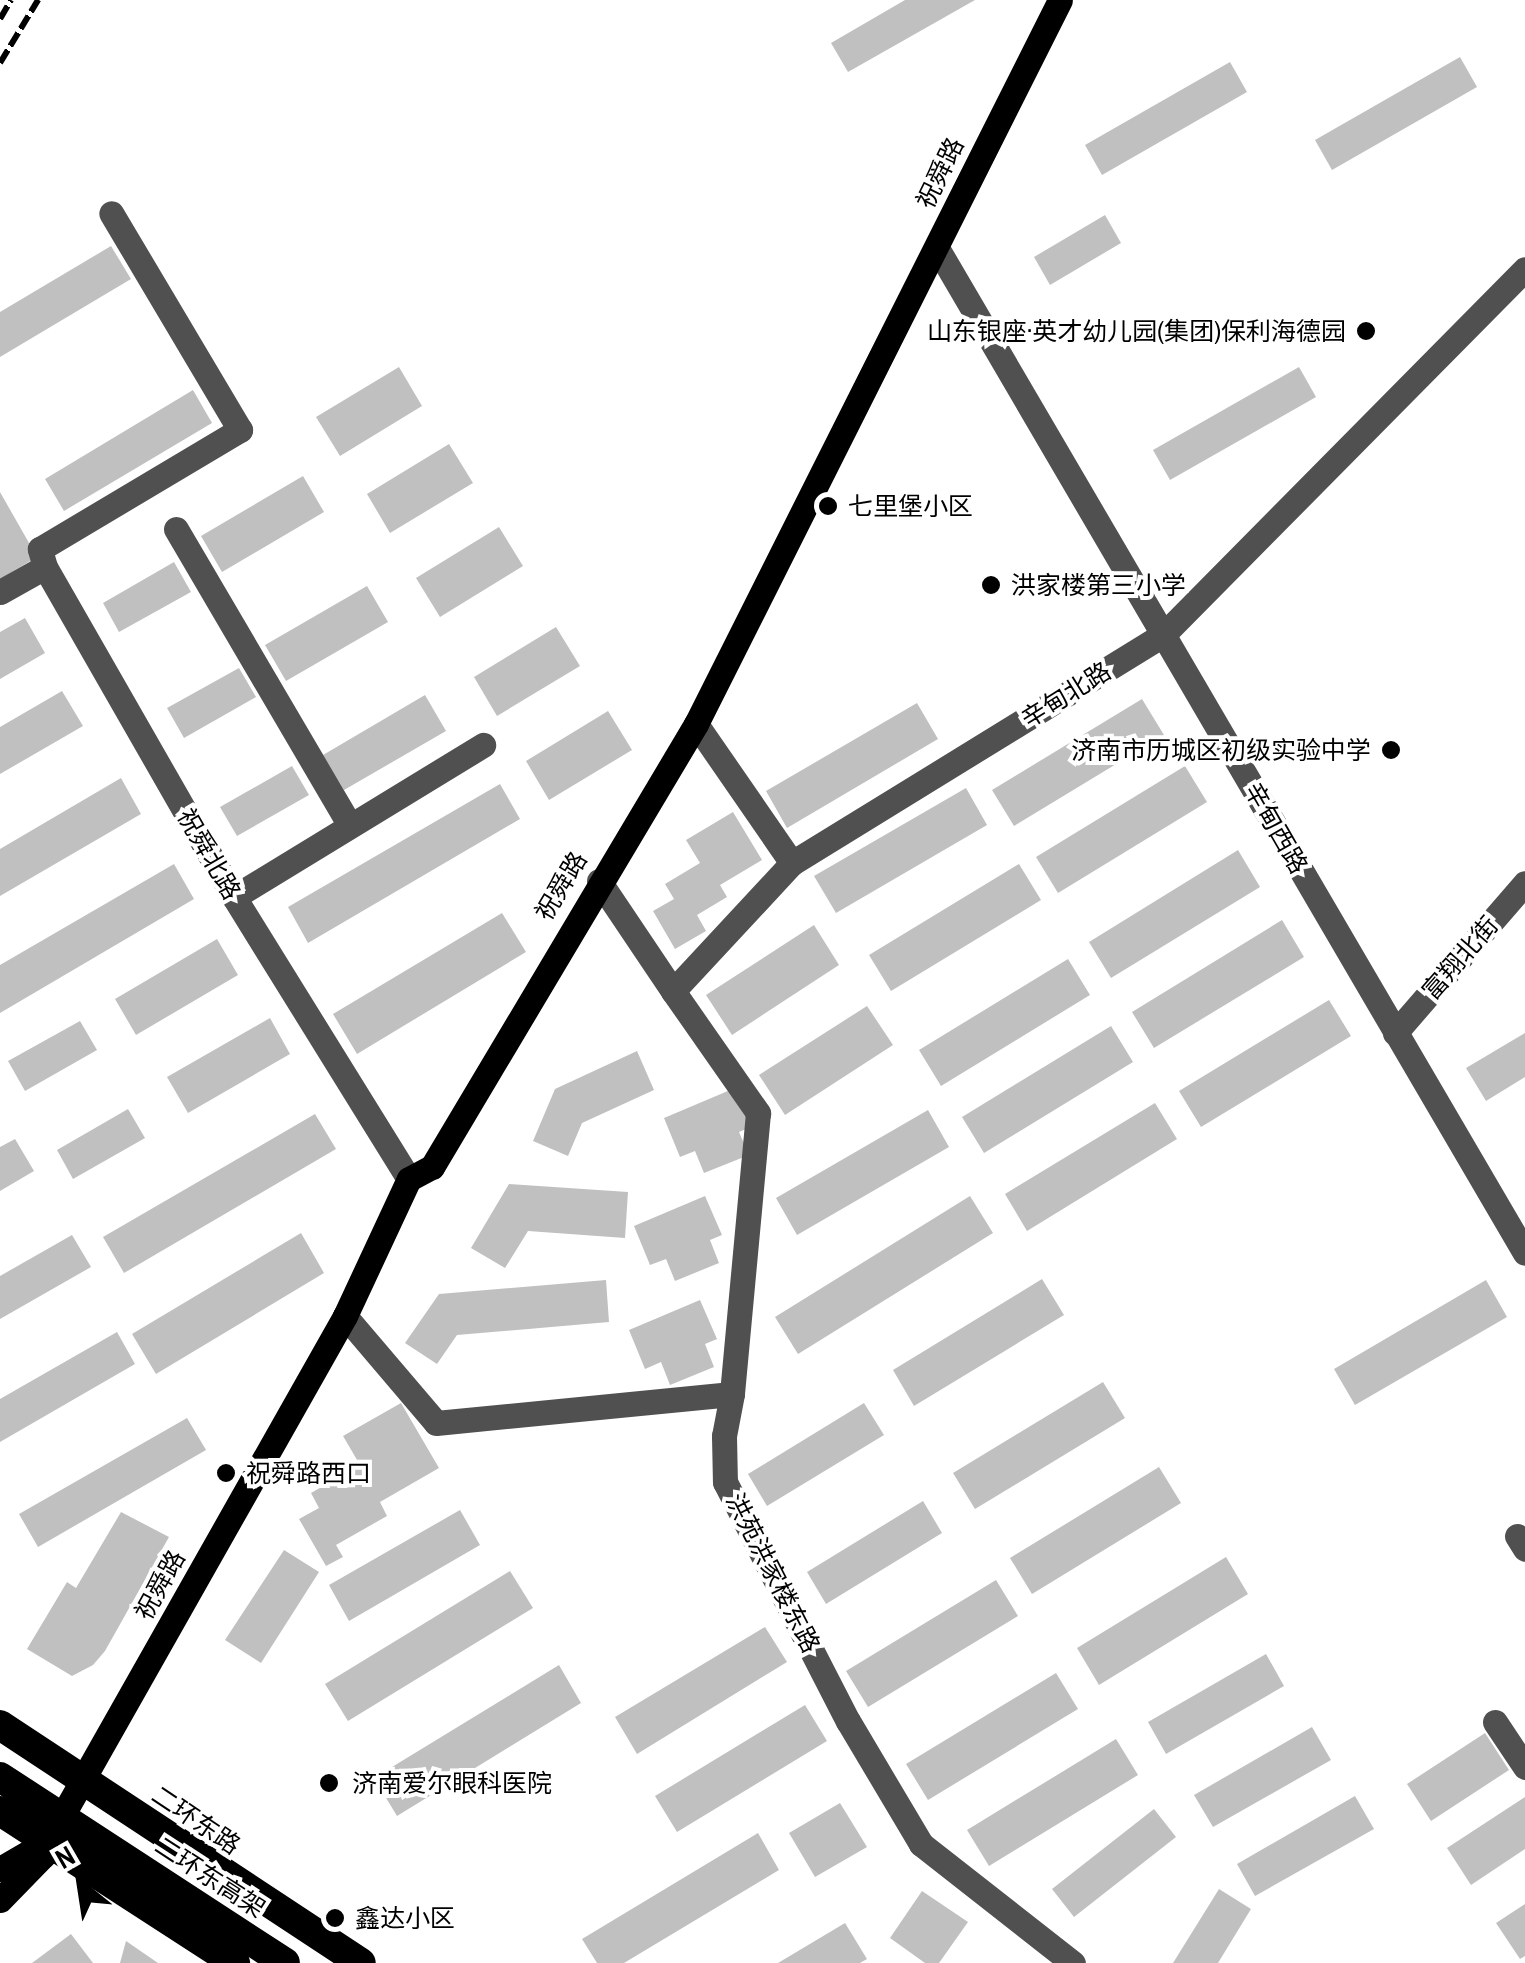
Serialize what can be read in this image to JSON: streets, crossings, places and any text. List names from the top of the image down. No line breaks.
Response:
{"streets":{"highway":["二环东路","二环东高架"],"main road":["祝舜路"],"street":["辛甸北路","辛甸西路","祝舜北路","富翔北街","洪苑洪家楼东路"]},"crossings":[["祝舜路","辛甸西路"],["祝舜路","祝舜北路"],["祝舜路","二环东路"],["辛甸北路","辛甸西路"],["辛甸北路","洪苑洪家楼东路"],["辛甸西路","富翔北街"]],"places":["山东银座·英才幼儿园(集团)保利海德园","七里堡小区","洪家楼第三小学","济南市历城区初级实验中学","祝舜路西口","济南爱尔眼科医院","鑫达小区"],"north":"top left"}
